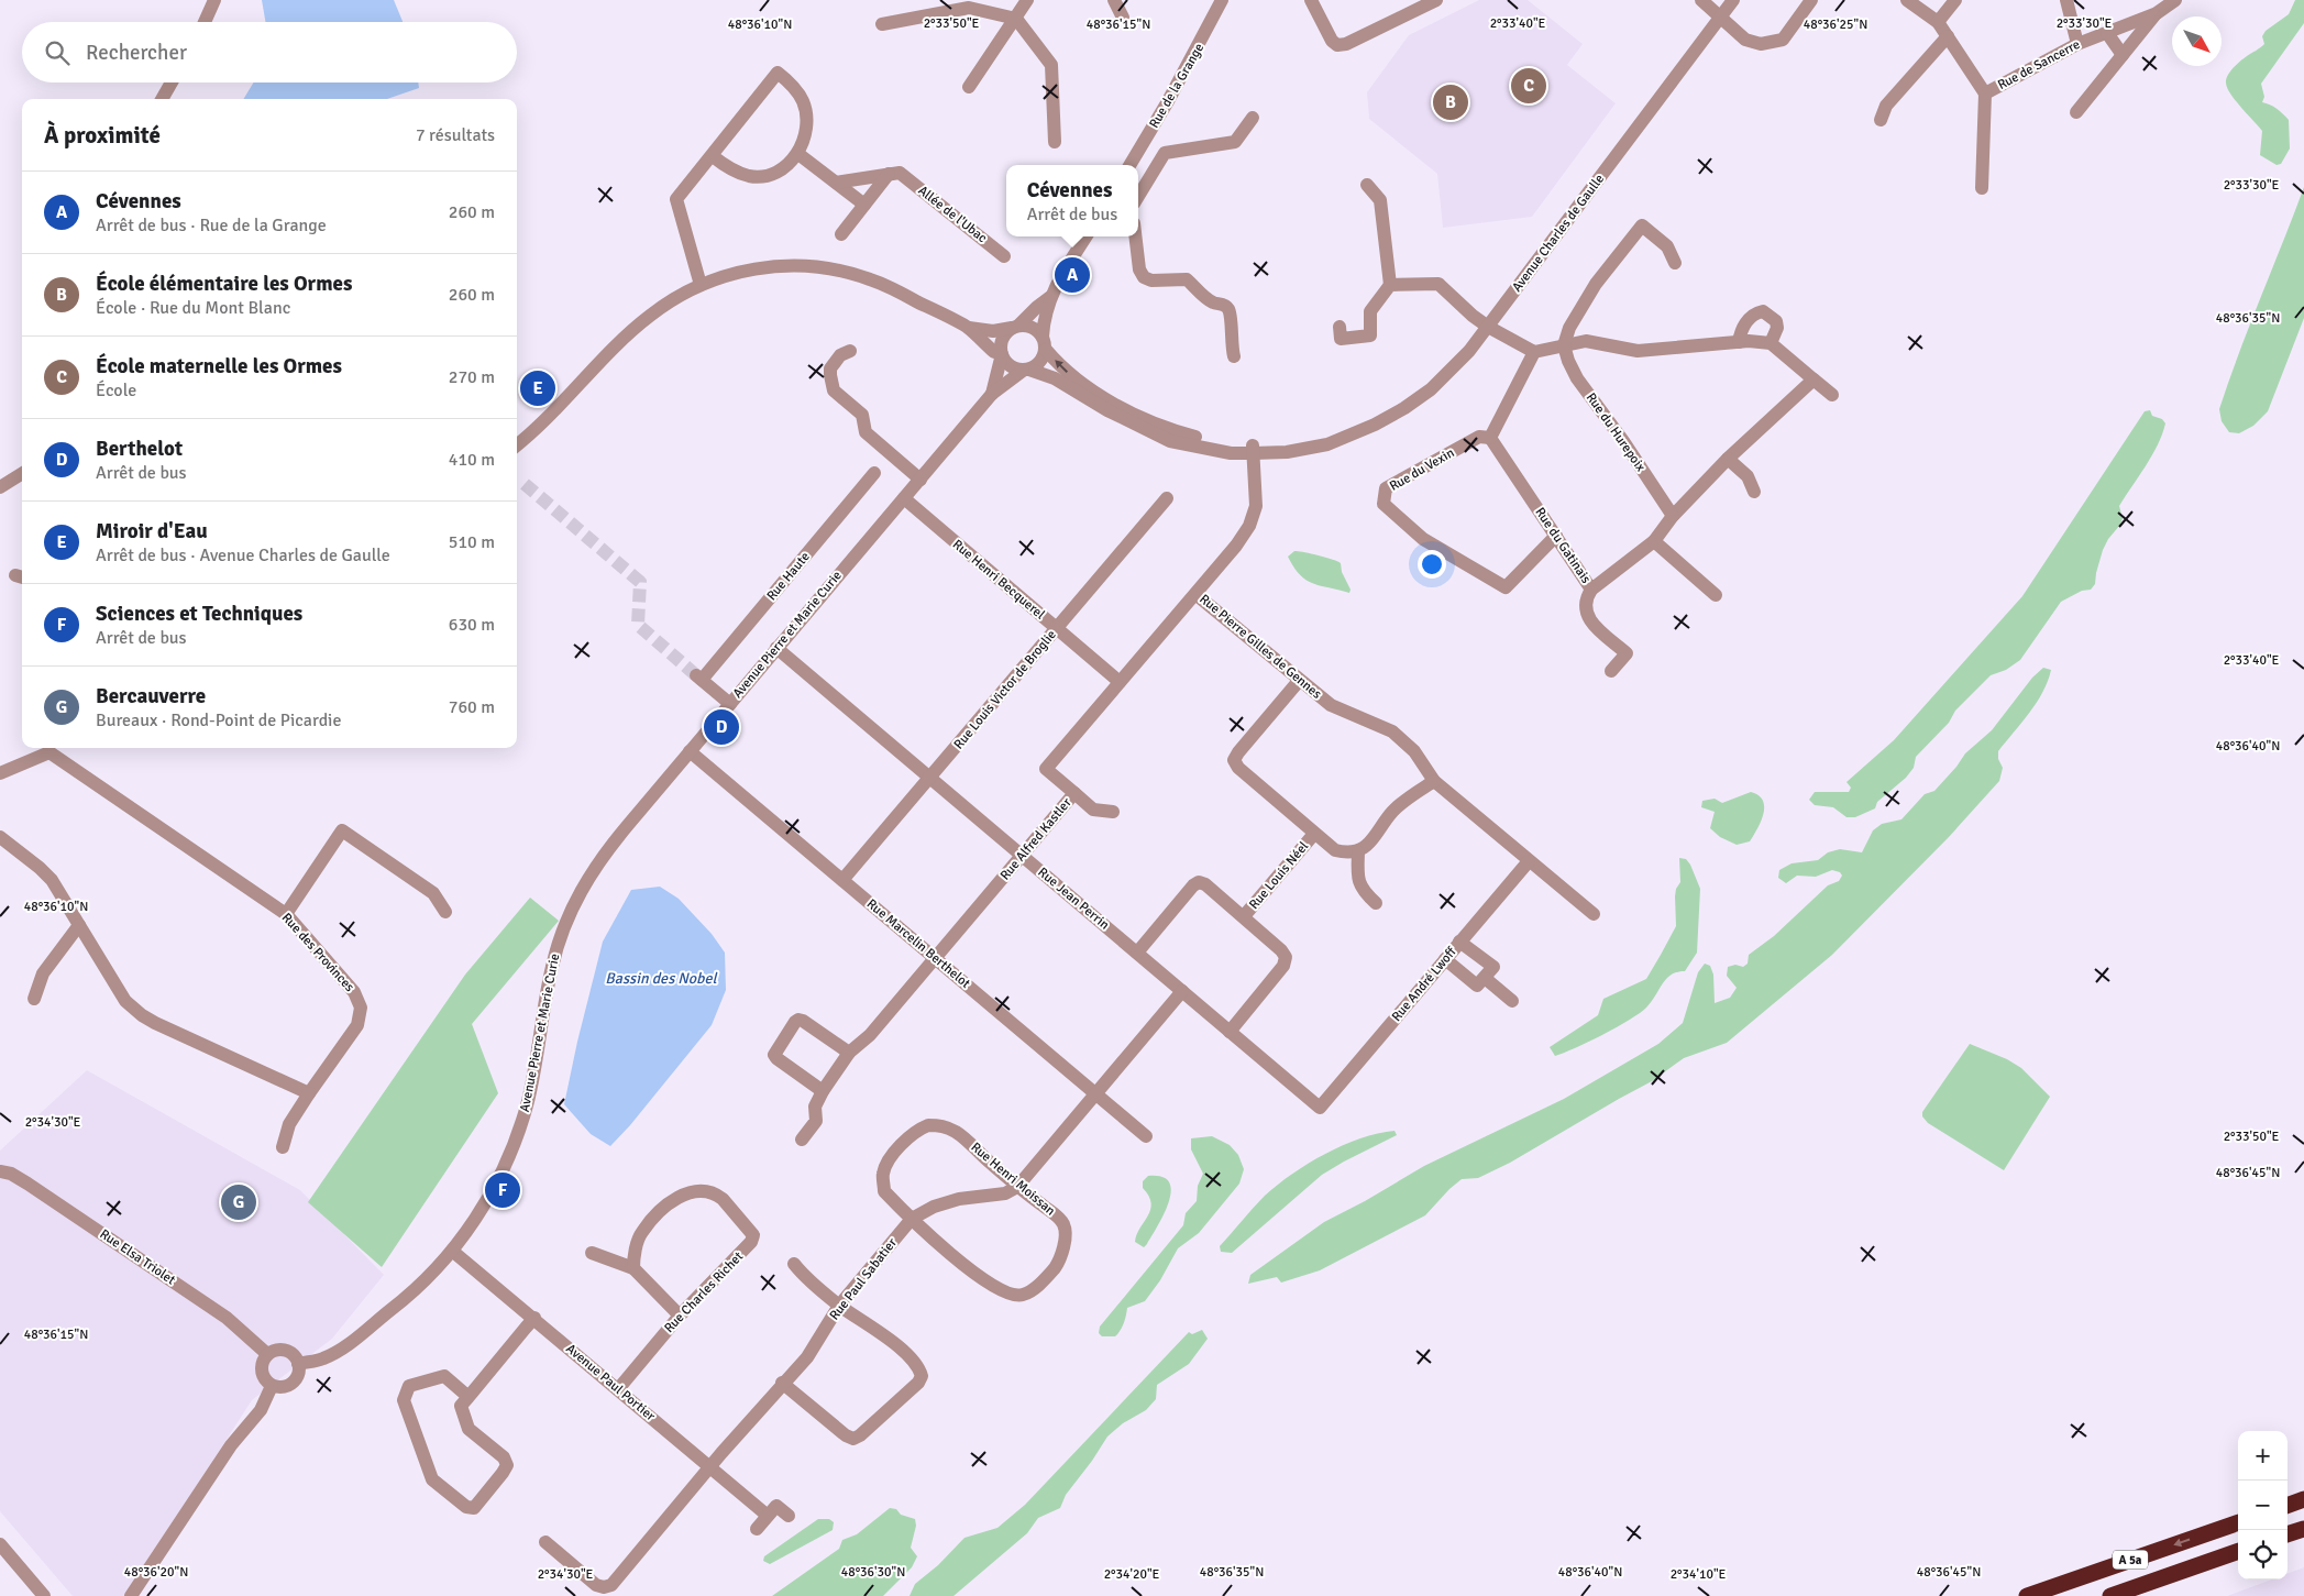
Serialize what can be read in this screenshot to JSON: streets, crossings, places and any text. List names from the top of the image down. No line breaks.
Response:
{"streets":{"highway":["A 5a"],"street":["Rue de Sancerre","Rue de la Grange","Allée de l'Ubac","Avenue Charles de Gaulle","Rue du Hurepoix","Rue du Vexin","Rue du Gatinais","Rue Haute","Rue Henri Becquerel","Avenue Pierre et Marie Curie","Rue Pierre Gilles de Gennes","Rue Louis Victor de Broglie","Rue Alfred Kastler","Rue Louis Néel","Rue Jean Perrin","Rue Marcelin Berthelot","Rue des Provinces","Rue André Lwoff","Rue Henri Moissan","Rue Elsa Triolet","Rue Paul Sabatier","Rue Charles Richet","Avenue Paul Portier"]},"crossings":[["Avenue Charles de Gaulle","Avenue Pierre et Marie Curie"],["Avenue Charles de Gaulle","Rue Alfred Kastler"],["Rue du Hurepoix","Rue du Gatinais"],["Rue du Vexin","Rue du Gatinais"],["Rue Haute","Avenue Pierre et Marie Curie"],["Rue Henri Becquerel","Avenue Pierre et Marie Curie"],["Rue Henri Becquerel","Rue Louis Victor de Broglie"],["Rue Henri Becquerel","Rue Alfred Kastler"],["Avenue Pierre et Marie Curie","Rue Jean Perrin"],["Avenue Pierre et Marie Curie","Rue Marcelin Berthelot"],["Avenue Pierre et Marie Curie","Rue Elsa Triolet"],["Avenue Pierre et Marie Curie","Avenue Paul Portier"],["Rue Pierre Gilles de Gennes","Rue Alfred Kastler"],["Rue Pierre Gilles de Gennes","Rue André Lwoff"],["Rue Louis Victor de Broglie","Rue Jean Perrin"],["Rue Louis Victor de Broglie","Rue Marcelin Berthelot"],["Rue Alfred Kastler","Rue Jean Perrin"],["Rue Alfred Kastler","Rue Marcelin Berthelot"],["Rue Jean Perrin","Rue André Lwoff"],["Rue Henri Moissan","Rue Paul Sabatier"],["Rue Paul Sabatier","Avenue Paul Portier"],["Rue Charles Richet","Avenue Paul Portier"]],"water":["Bassin des Nobel"],"north":"bottom right","page":{"search":"Rechercher","pins":["C","B","A","E","D","F","G"],"heading":["À proximité","7 résultats"],"popup":["Cévennes","Arrêt de bus"],"list":[{"mark":"A","name":"Cévennes","note":"Arrêt de bus · Rue de la Grange","value":"260 m"},{"mark":"B","name":"École élémentaire les Ormes","note":"École · Rue du Mont Blanc","value":"260 m"},{"mark":"C","name":"École maternelle les Ormes","note":"École","value":"270 m"},{"mark":"D","name":"Berthelot","note":"Arrêt de bus","value":"410 m"},{"mark":"E","name":"Miroir d'Eau","note":"Arrêt de bus · Avenue Charles de Gaulle","value":"510 m"},{"mark":"F","name":"Sciences et Techniques","note":"Arrêt de bus","value":"630 m"},{"mark":"G","name":"Bercauverre","note":"Bureaux · Rond-Point de Picardie","value":"760 m"}],"map_buttons":["+","−"]},"coordinates":["2°33'50\"E","2°33'40\"E","2°33'30\"E","48°36'10\"N","48°36'15\"N","48°36'25\"N","48°36'35\"N","48°36'40\"N","2°34'30\"E","48°36'45\"N","48°36'20\"N","48°36'30\"N","2°34'20\"E","2°34'10\"E"]}
